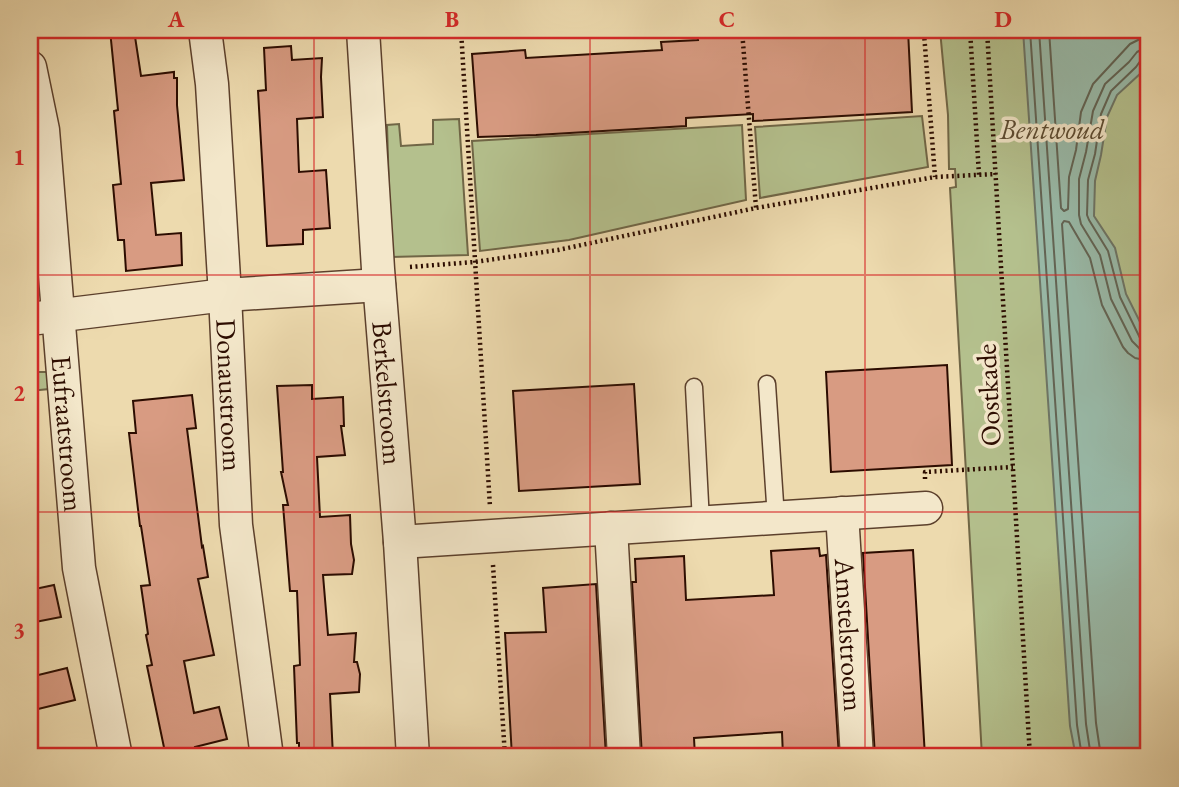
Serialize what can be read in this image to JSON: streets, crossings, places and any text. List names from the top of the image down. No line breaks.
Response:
{"streets":{"street":["Donaustroom","Berkelstroom","Eufraatstroom","Amstelstroom"],"path":["Oostkade"]},"parks":["Bentwoud"],"grid":{"columns":["A","B","C","D"],"rows":["1","2","3"]}}
